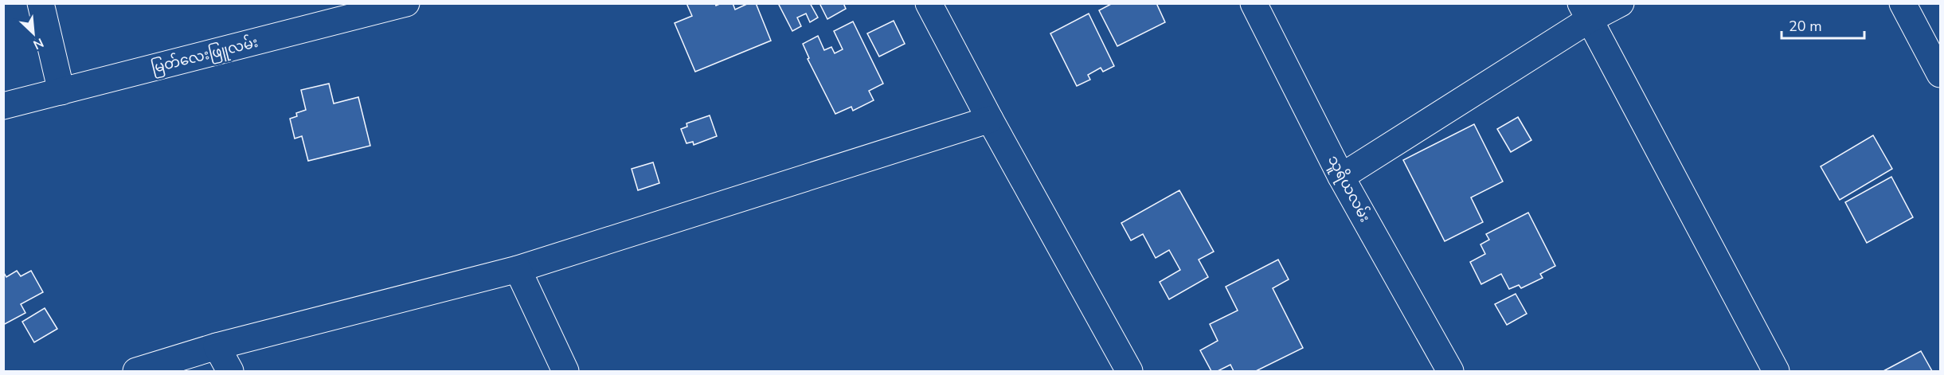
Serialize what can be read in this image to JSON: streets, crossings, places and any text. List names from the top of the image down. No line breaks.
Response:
{"streets":{"street":["မြတ်လေးဖြူလမ်း","သူရိယလမ်း"]},"scale_bar":"20 m","north":"bottom right"}
